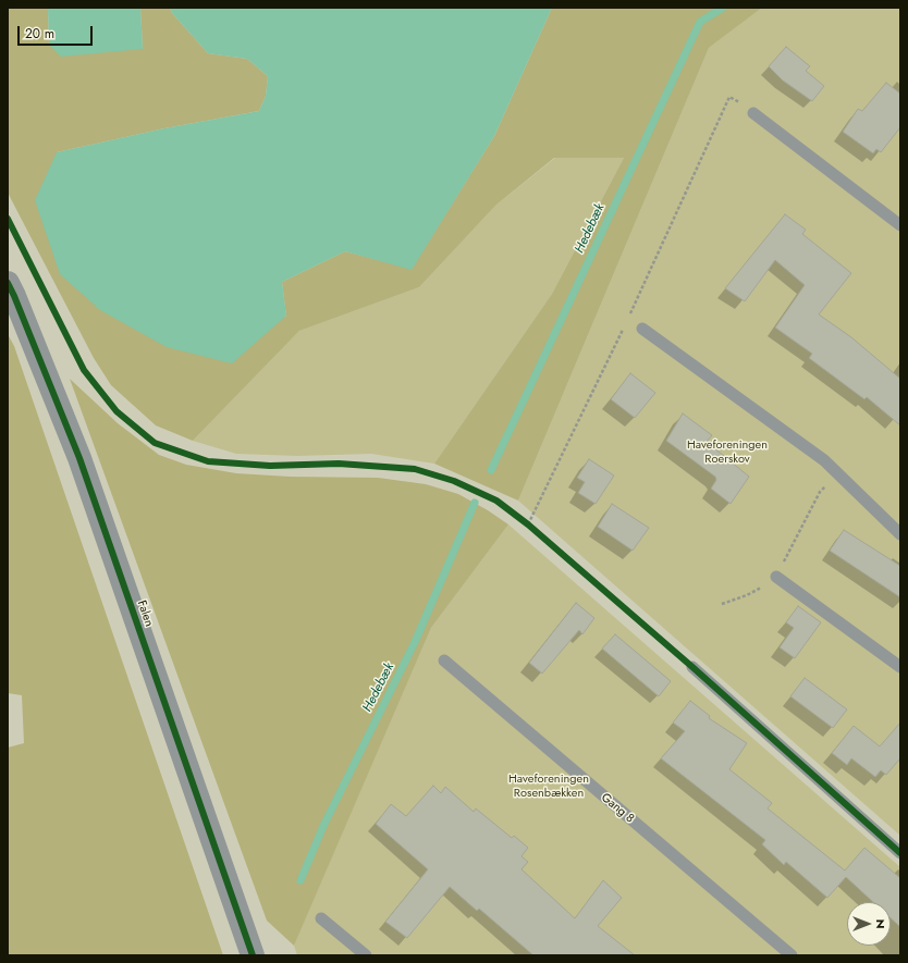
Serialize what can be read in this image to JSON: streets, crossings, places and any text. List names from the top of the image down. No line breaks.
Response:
{"streets":{"street":["Falen"],"lane":["Gang 8"]},"water":["Hedebæk"],"parks":["Haveforeningen Roerskov","Haveforeningen Rosenbækken"],"scale_bar":"20 m","north":"right"}
